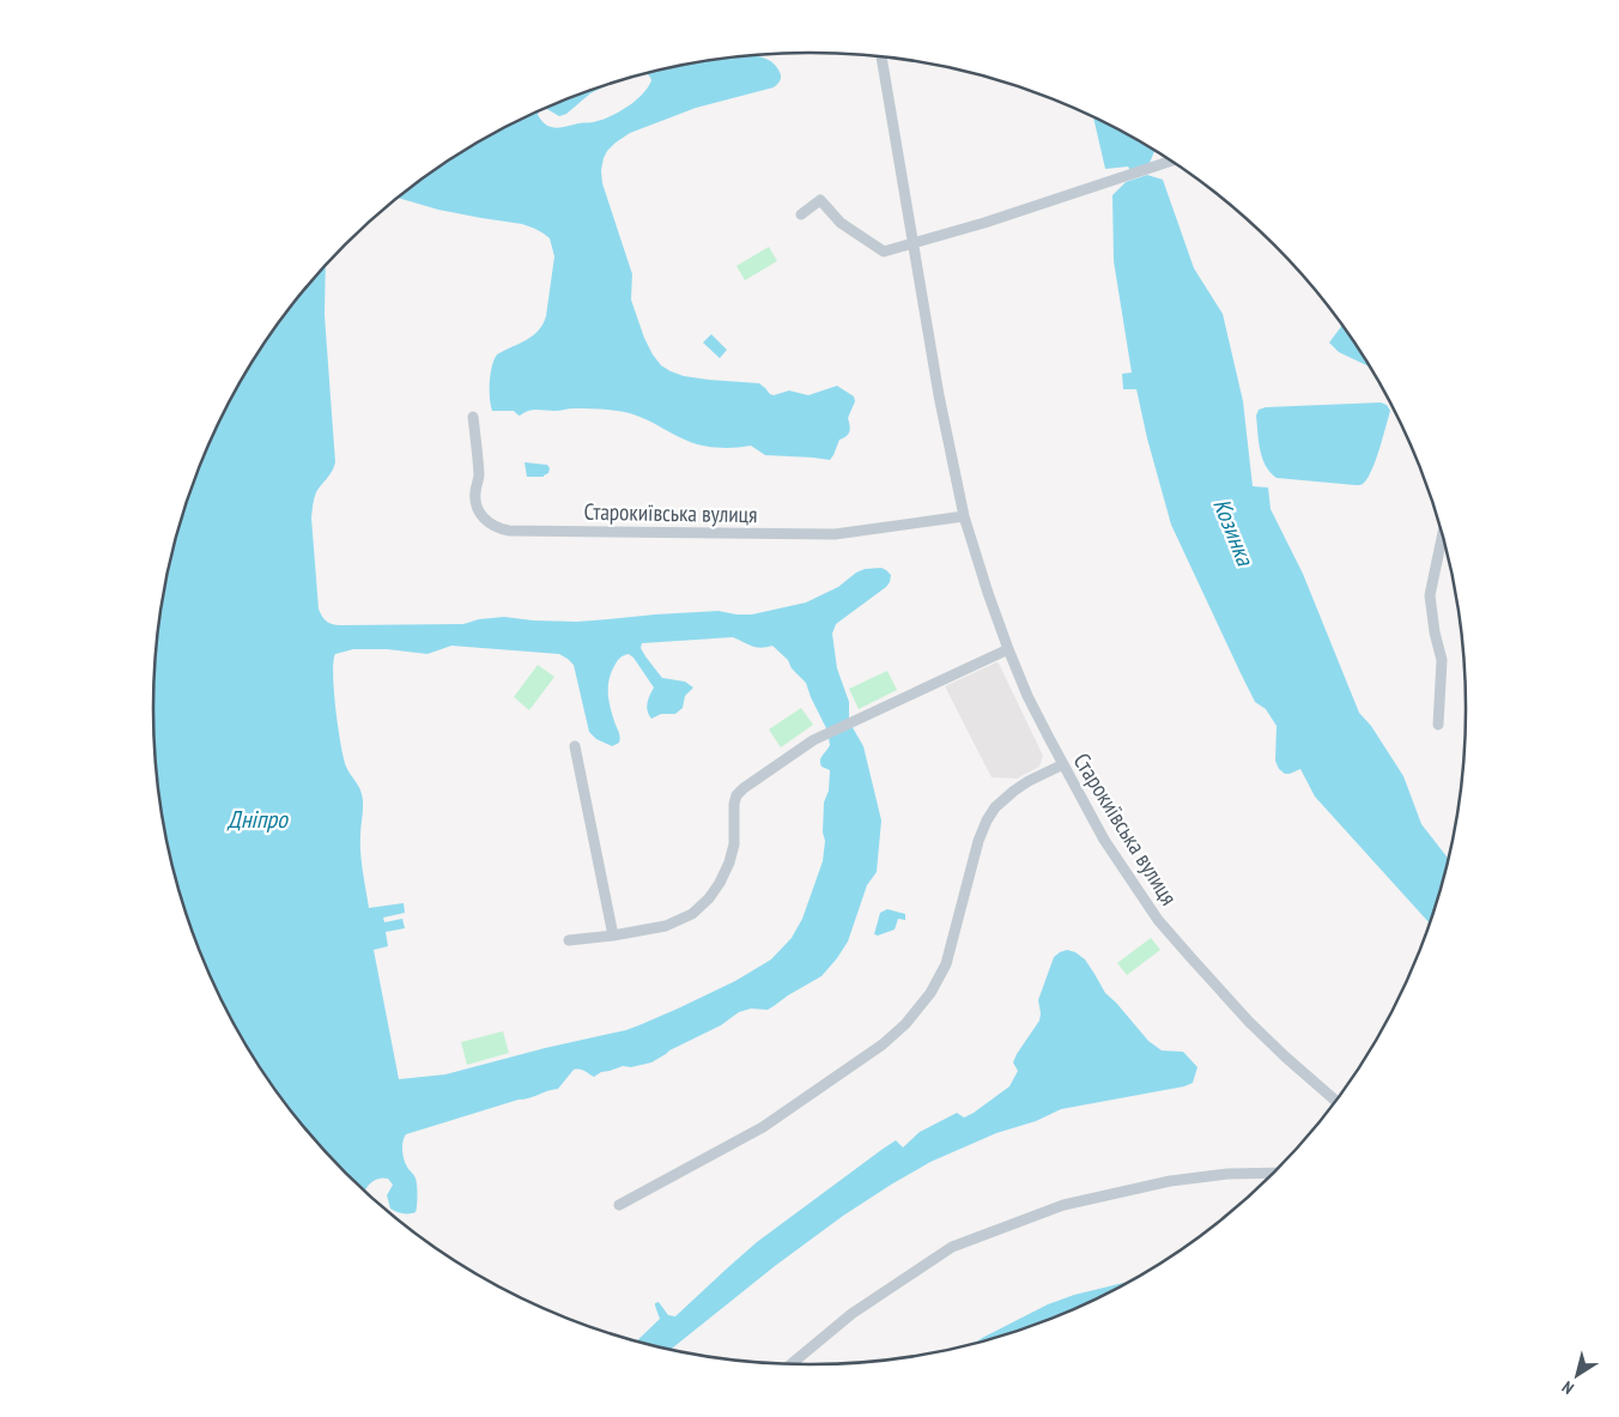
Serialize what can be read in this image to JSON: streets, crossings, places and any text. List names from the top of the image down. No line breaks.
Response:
{"streets":{"street":["Старокиївська вулиця"]},"water":["Козинка","Дніпро"],"north":"bottom left"}
